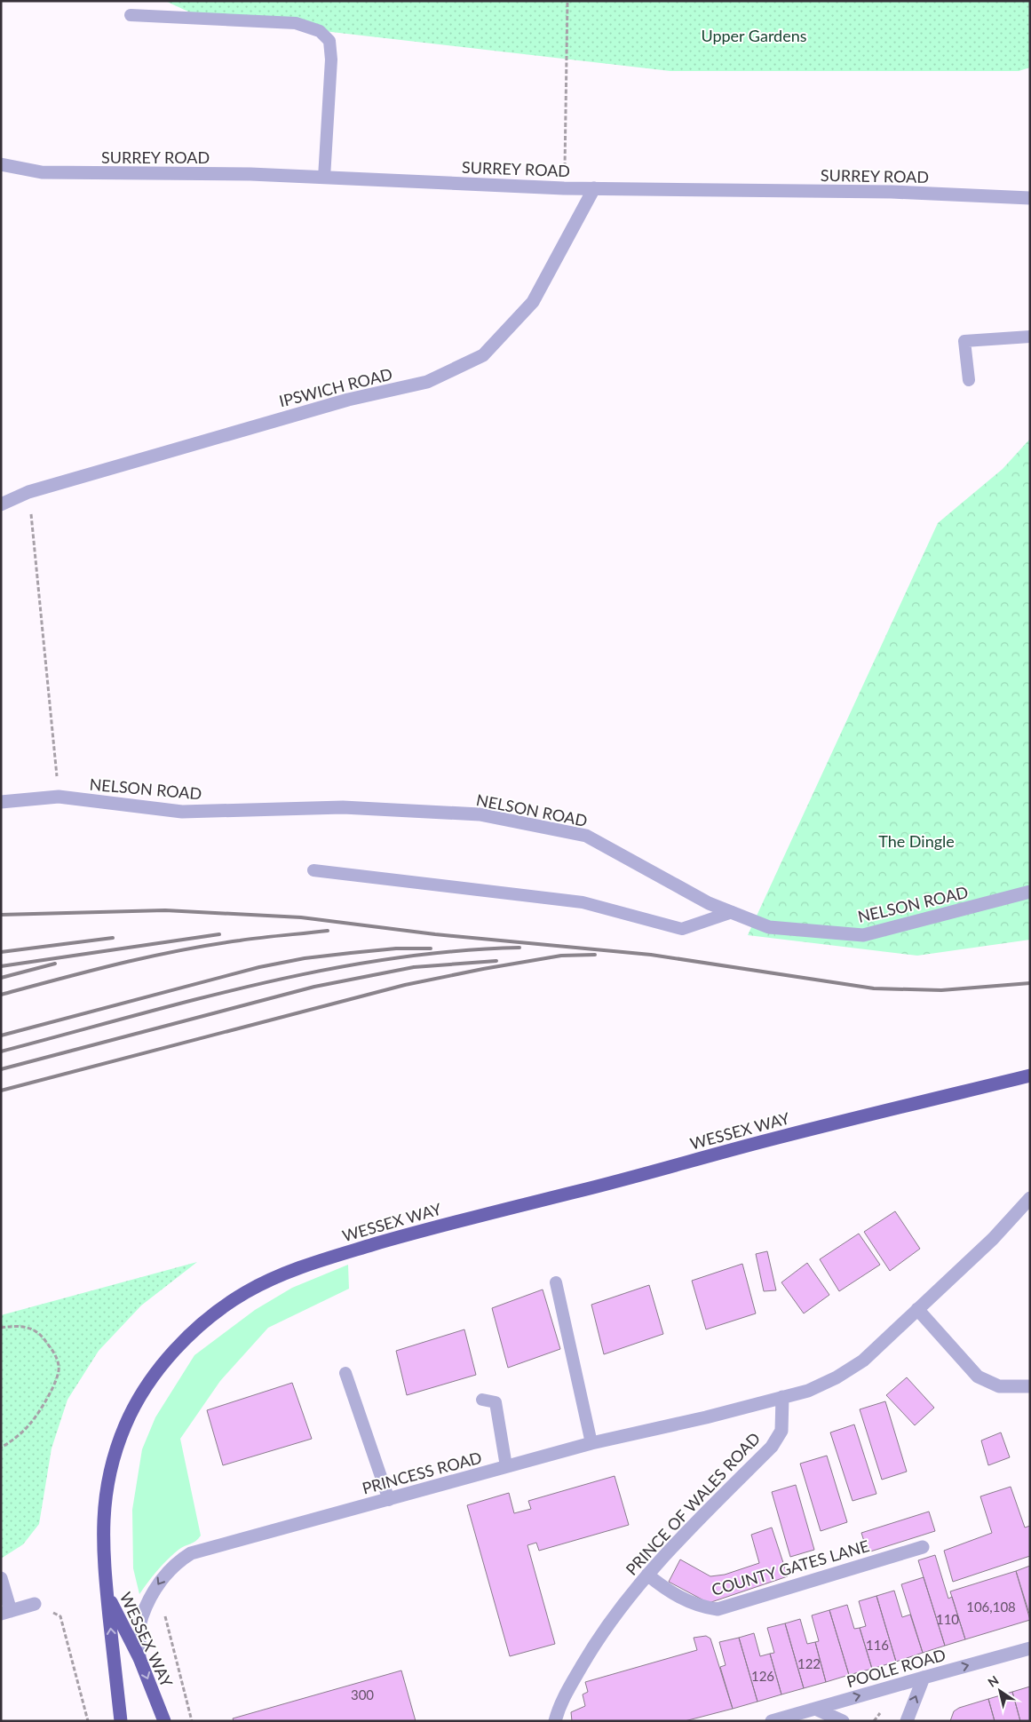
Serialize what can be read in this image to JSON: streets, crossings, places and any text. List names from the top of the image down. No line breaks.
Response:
{"streets":{"highway":["WESSEX WAY"],"street":["SURREY ROAD","IPSWICH ROAD","NELSON ROAD","PRINCESS ROAD","PRINCE OF WALES ROAD","COUNTY GATES LANE","POOLE ROAD"]},"crossings":[["SURREY ROAD","IPSWICH ROAD"],["WESSEX WAY","PRINCESS ROAD"],["PRINCESS ROAD","PRINCE OF WALES ROAD"],["PRINCE OF WALES ROAD","COUNTY GATES LANE"]],"one_way":["POOLE ROAD"],"parks":["Upper Gardens","The Dingle"],"house_numbers":["106,108","110","116","122","126","300"],"north":"top left"}
